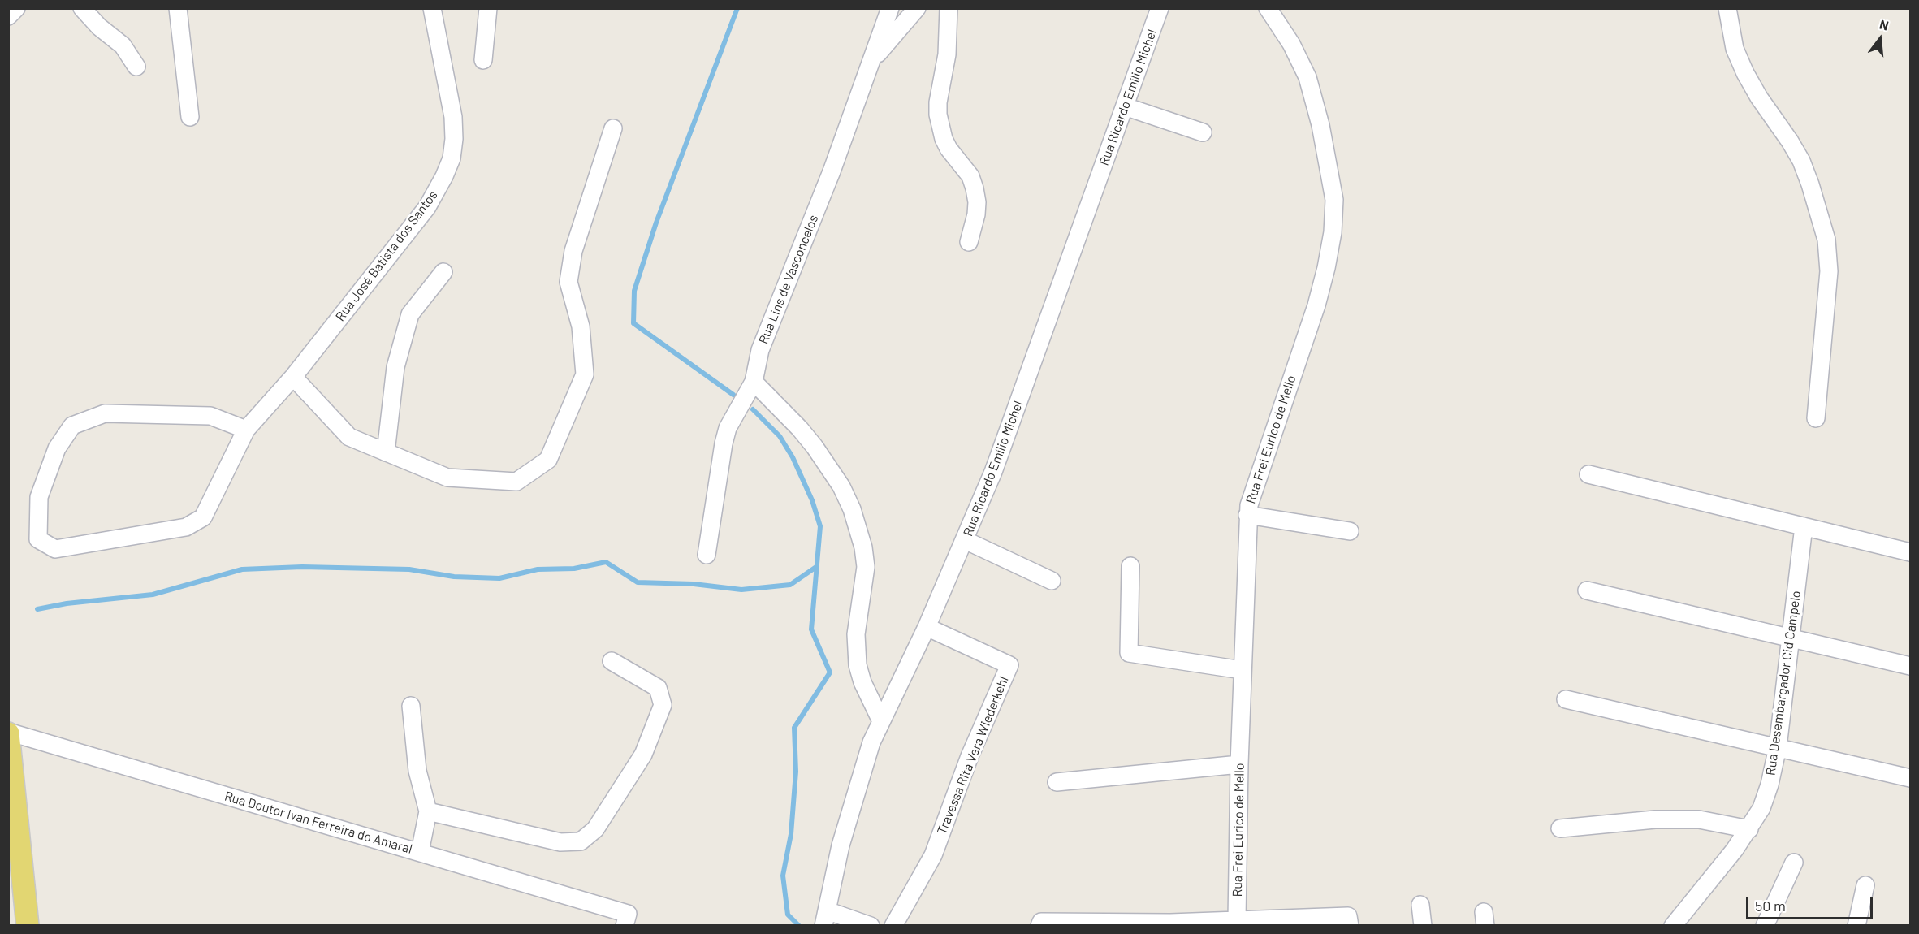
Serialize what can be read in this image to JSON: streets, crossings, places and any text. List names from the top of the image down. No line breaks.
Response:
{"streets":{"street":["Rua Ricardo Emílio Michel","Rua José Batista dos Santos","Rua Lins de Vasconcelos","Rua Frei Eurico de Mello","Rua Desembargador Cid Campelo","Travessa Rita Vera Wiederkehl","Rua Doutor Ivan Ferreira do Amaral"]},"crossings":[["Rua Ricardo Emílio Michel","Travessa Rita Vera Wiederkehl"]],"scale_bar":"50 m","north":"top"}
